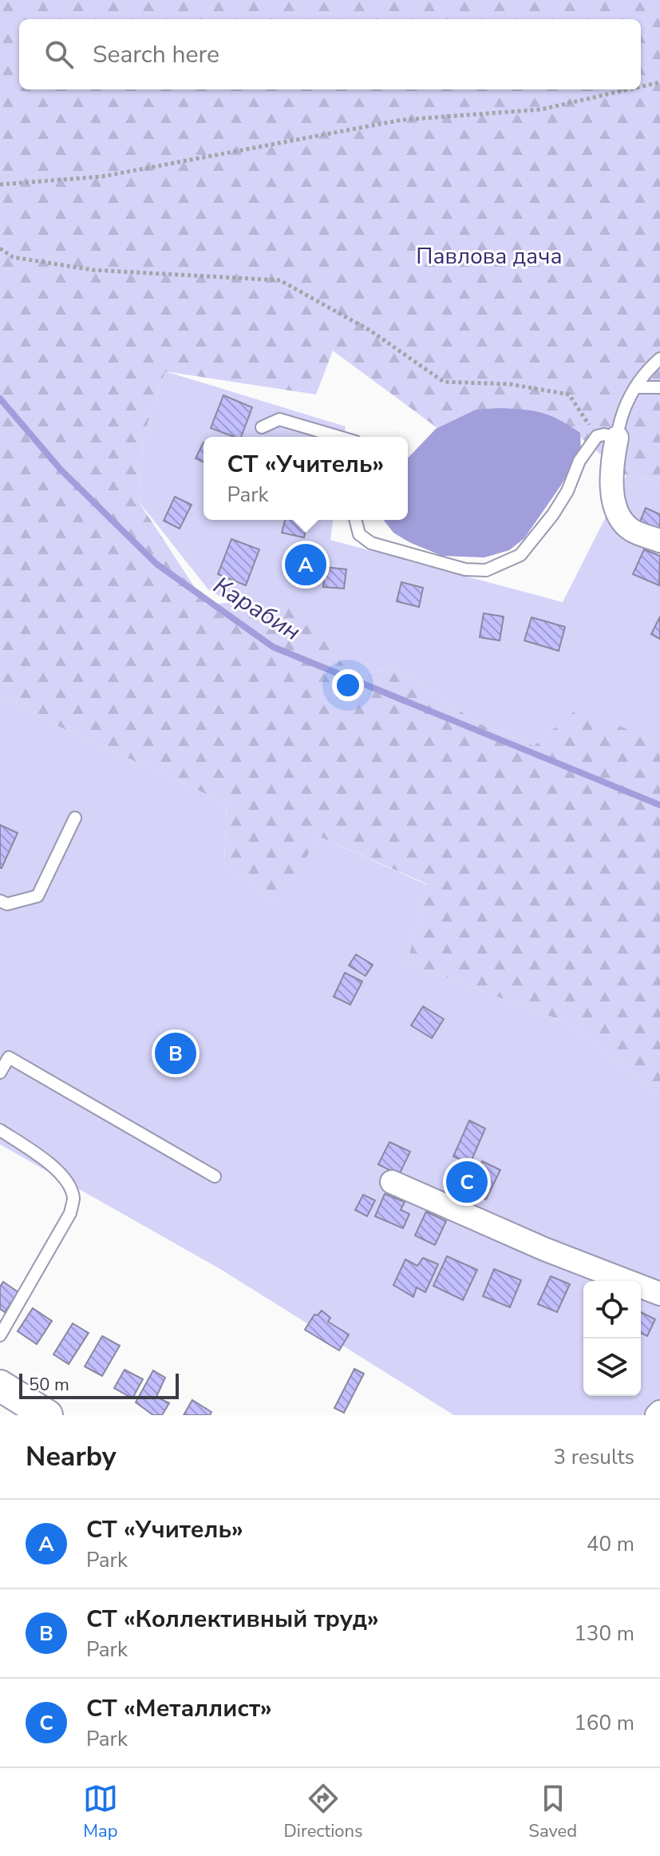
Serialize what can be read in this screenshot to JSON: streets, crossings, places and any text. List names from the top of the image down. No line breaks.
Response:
{"water":["Карабин"],"parks":["Павлова дача"],"scale_bar":"50 m","page":{"search":"Search here","popup":["СТ «Учитель»","Park"],"pins":["A","B","C"],"scale":"50 m","heading":["Nearby","3 results"],"list":[{"mark":"A","name":"СТ «Учитель»","note":"Park","value":"40 m"},{"mark":"B","name":"СТ «Коллективный труд»","note":"Park","value":"130 m"},{"mark":"C","name":"СТ «Металлист»","note":"Park","value":"160 m"}],"nav":["Map","Directions","Saved"]}}
